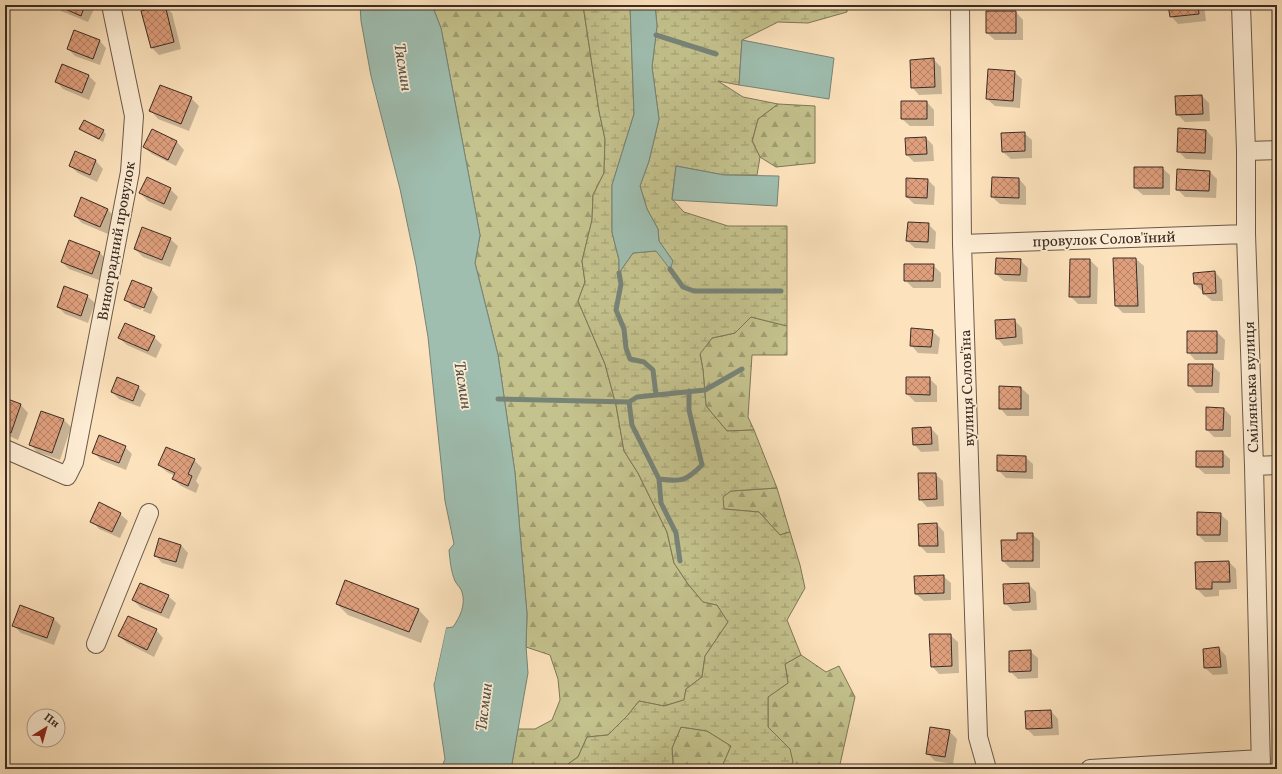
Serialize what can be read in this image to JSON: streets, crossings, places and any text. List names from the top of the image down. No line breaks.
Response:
{"streets":{"street":["провулок Солов'їний","Виноградний провулок","Смілянська вулиця","вулиця Солов'їна"]},"crossings":[["провулок Солов'їний","Смілянська вулиця"],["провулок Солов'їний","вулиця Солов'їна"]],"water":["Тясмин"],"north":"top right"}
